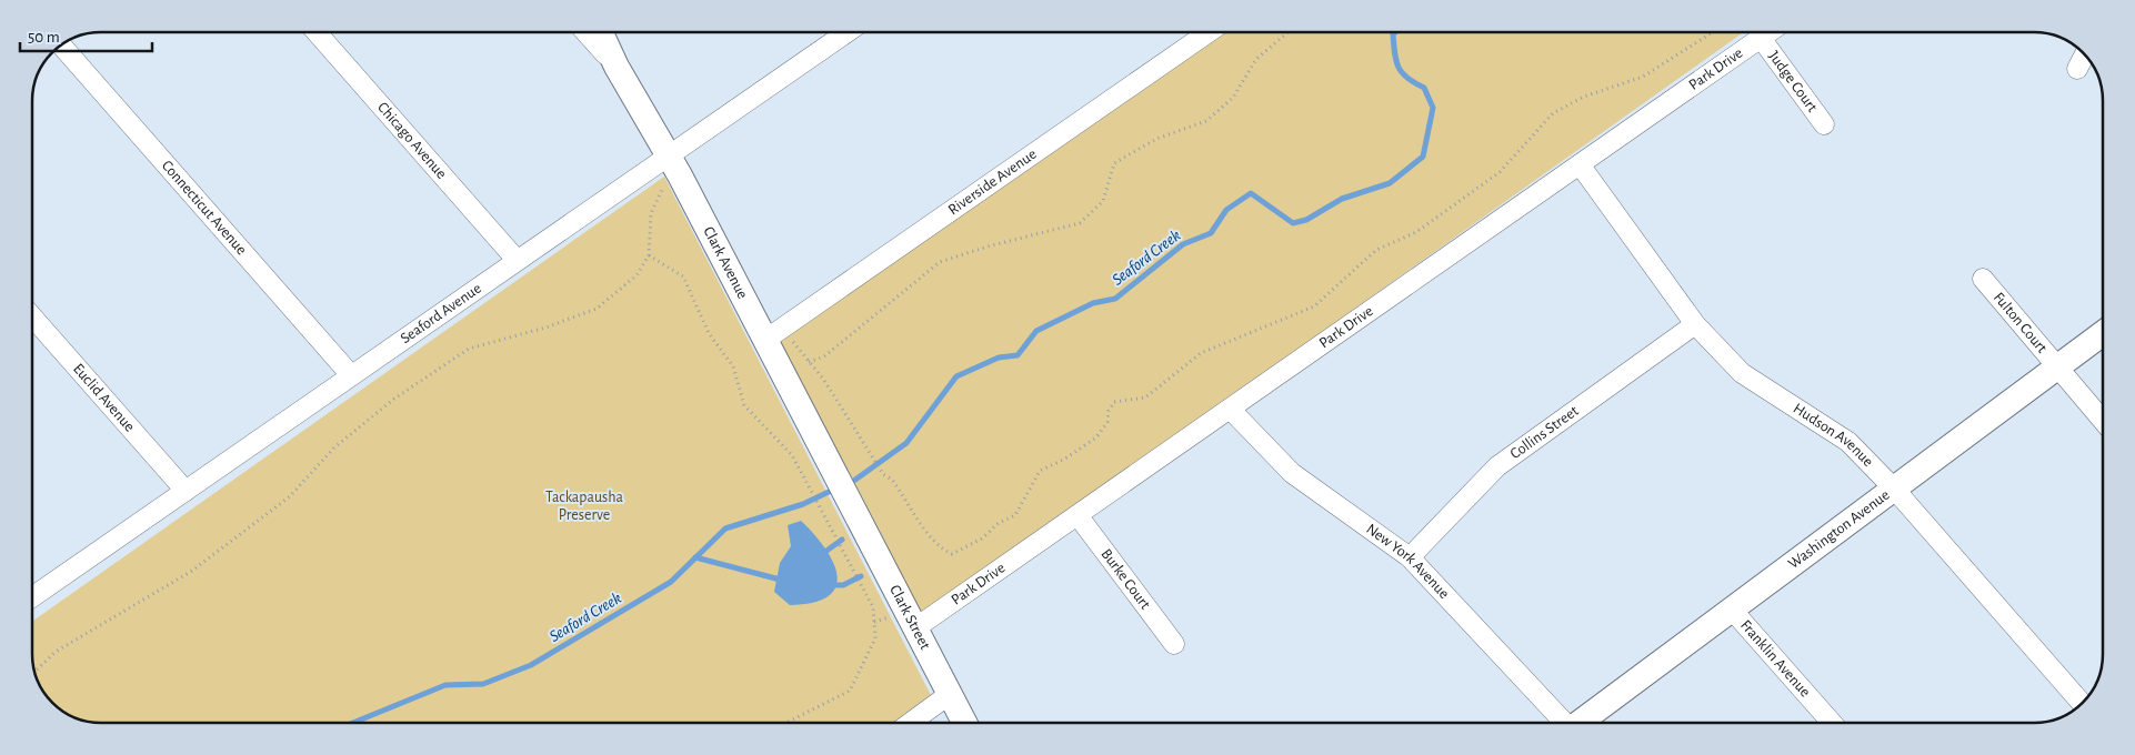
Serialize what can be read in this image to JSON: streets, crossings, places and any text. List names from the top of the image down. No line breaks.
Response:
{"streets":{"street":["Park Drive","Judge Court","Chicago Avenue","Riverside Avenue","Connecticut Avenue","Clark Avenue","Seaford Avenue","Fulton Court","Euclid Avenue","Collins Street","Hudson Avenue","Washington Avenue","New York Avenue","Burke Court","Clark Street","Franklin Avenue"]},"crossings":[["Park Drive","Judge Court"],["Park Drive","Hudson Avenue"],["Park Drive","New York Avenue"],["Park Drive","Burke Court"],["Park Drive","Clark Street"],["Chicago Avenue","Seaford Avenue"],["Riverside Avenue","Clark Avenue"],["Connecticut Avenue","Seaford Avenue"],["Clark Avenue","Seaford Avenue"],["Clark Avenue","Clark Street"],["Seaford Avenue","Euclid Avenue"],["Fulton Court","Washington Avenue"],["Collins Street","Hudson Avenue"],["Collins Street","New York Avenue"],["Hudson Avenue","Washington Avenue"],["Washington Avenue","Franklin Avenue"]],"water":["Seaford Creek"],"parks":["Tackapausha Preserve"],"scale_bar":"50 m"}
